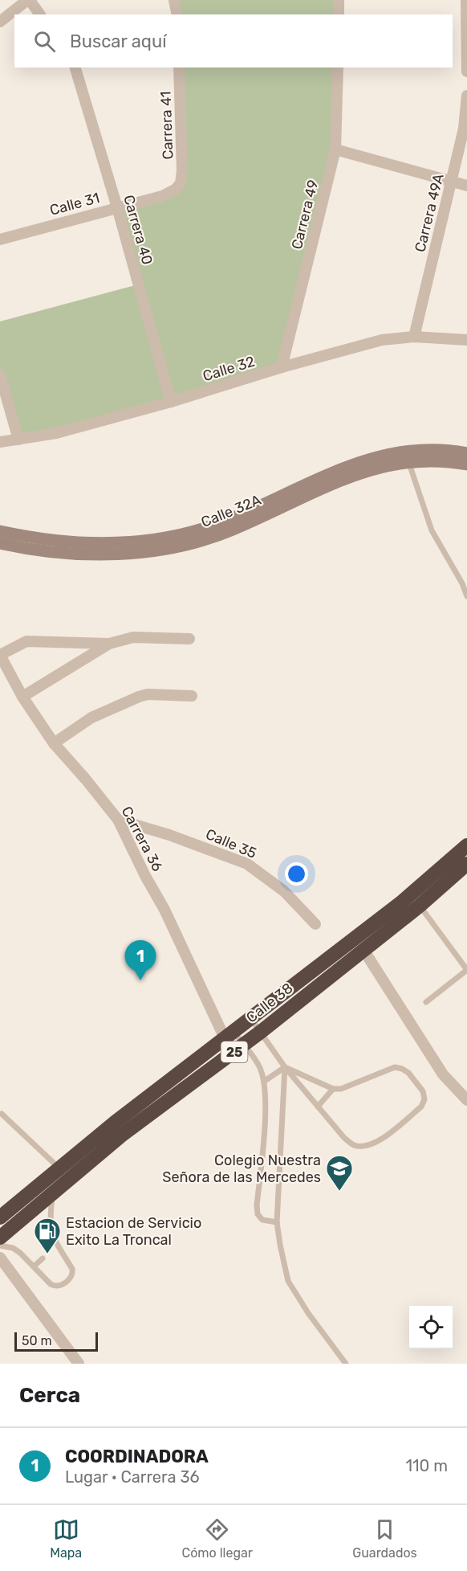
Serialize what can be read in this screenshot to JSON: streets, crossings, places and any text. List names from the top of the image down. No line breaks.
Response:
{"streets":{"highway":["Calle 38","25"],"main road":["Calle 32A"],"street":["Carrera 41","Calle 31","Carrera 49A","Carrera 49","Carrera 40","Calle 32","Carrera 36","Calle 35"]},"crossings":[["Carrera 41","Calle 31"],["Calle 31","Carrera 40"],["Carrera 49A","Calle 32"],["Carrera 49","Calle 32"],["Carrera 40","Calle 32"],["Carrera 36","Calle 35"],["Carrera 36","Calle 38"]],"places":{"school or university":["Colegio Nuestra Señora de las Mercedes"],"fuel station":["Estacion de Servicio Exito La Troncal"]},"scale_bar":"50 m","page":{"search":"Buscar aquí","pins":"1","scale":"50 m","heading":"Cerca","list":[{"mark":"1","name":"COORDINADORA","note":"Lugar · Carrera 36","value":"110 m"}],"nav":["Mapa","Cómo llegar","Guardados"]}}
